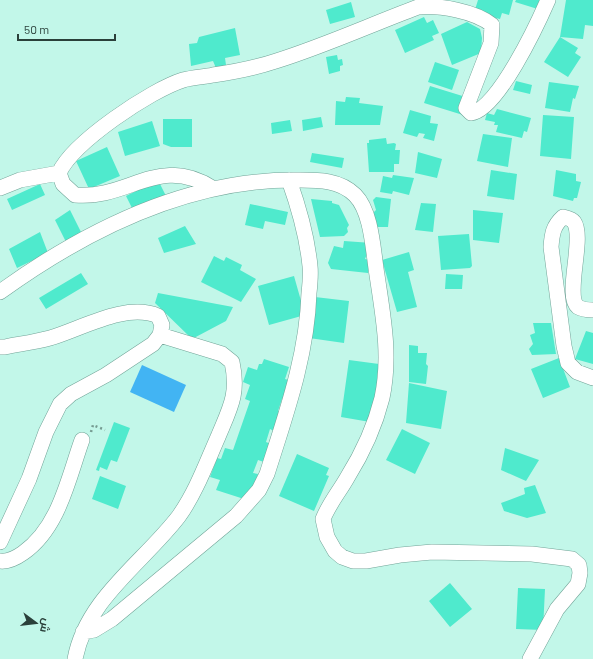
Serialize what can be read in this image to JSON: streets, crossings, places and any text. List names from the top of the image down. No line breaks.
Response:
{"scale_bar":"50 m","north":"right"}
